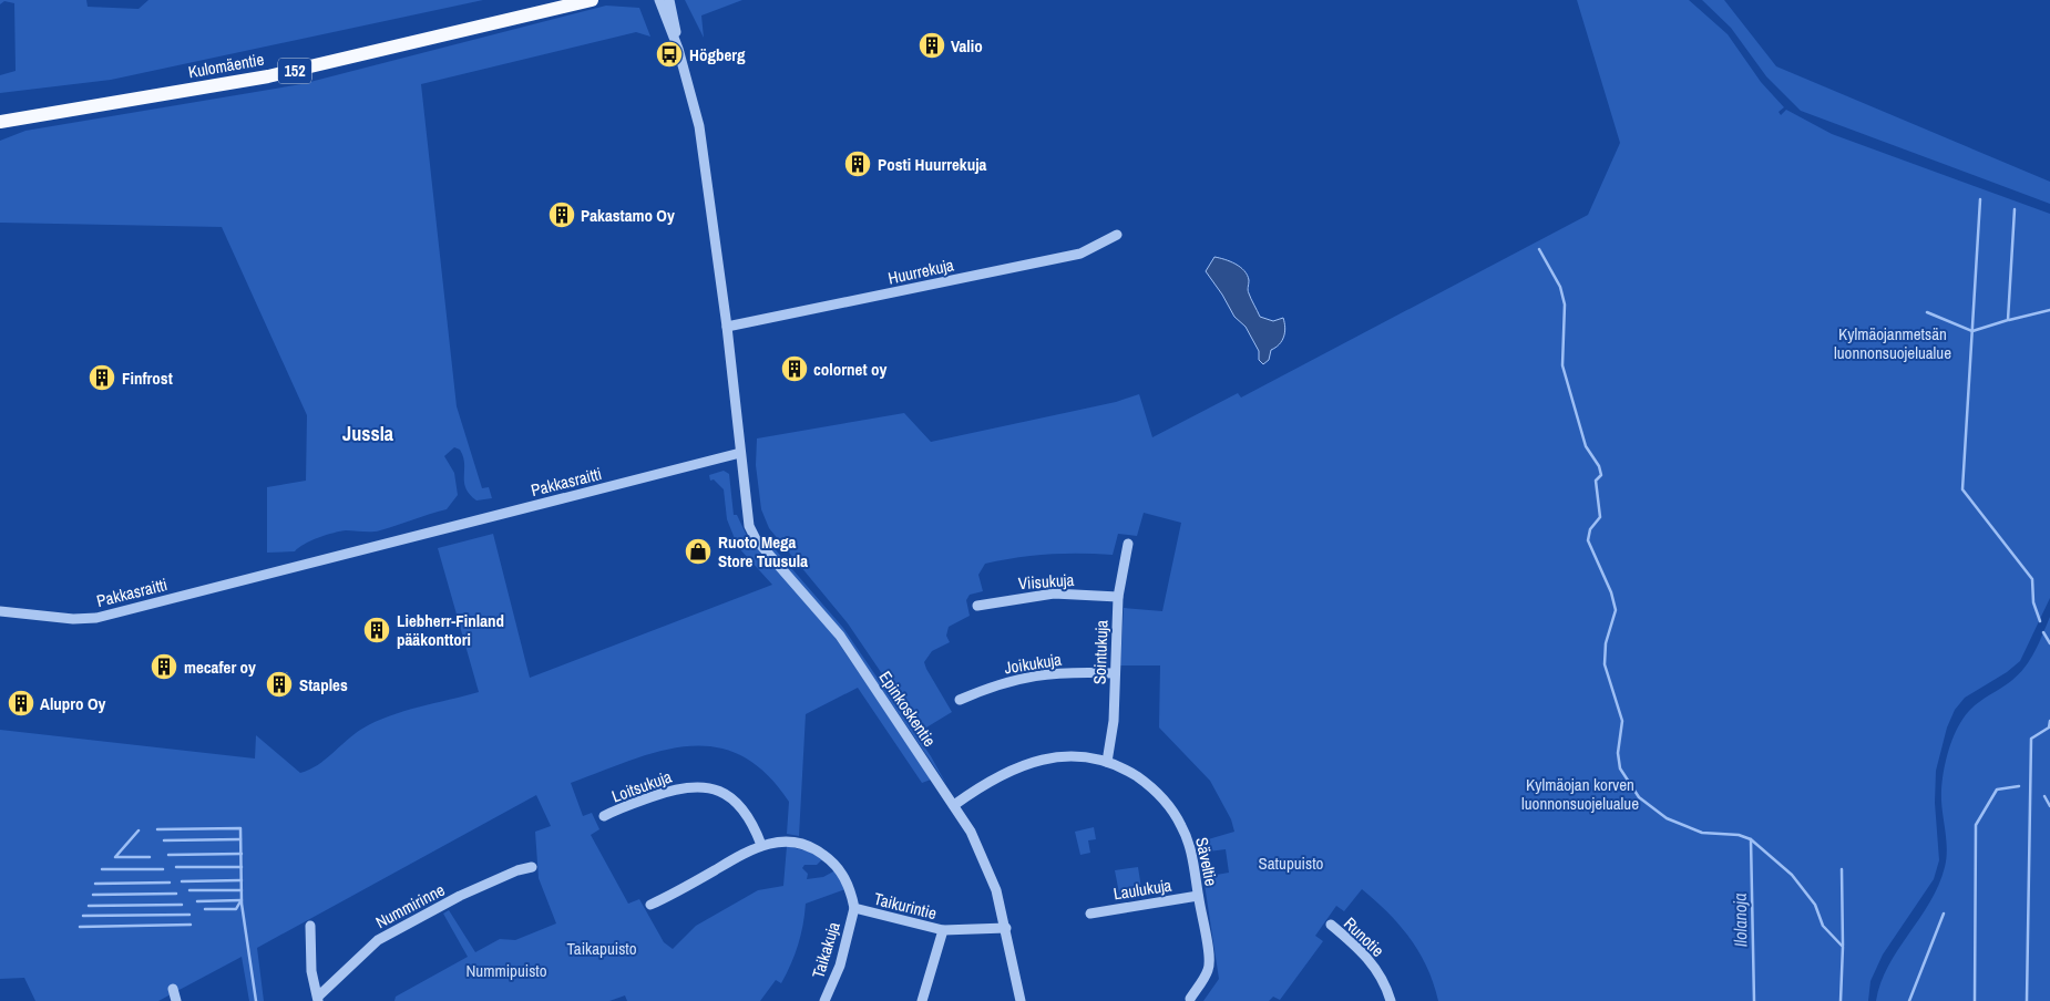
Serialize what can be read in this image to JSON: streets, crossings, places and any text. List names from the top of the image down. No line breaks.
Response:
{"streets":{"main road":["Kulomäentie","152"],"street":["Huurrekuja","Pakkasraitti","Viisukuja","Sointukuja","Joikukuja","Epinkoskentie","Loitsukuja","Säveltie","Laulukuja","Nummirinne","Taikurintie","Runotie","Taikakuja"]},"crossings":[["Pakkasraitti","Epinkoskentie"],["Viisukuja","Sointukuja"],["Sointukuja","Joikukuja"],["Sointukuja","Säveltie"],["Epinkoskentie","Säveltie"],["Epinkoskentie","Taikurintie"],["Loitsukuja","Taikurintie"],["Säveltie","Laulukuja"],["Taikurintie","Taikakuja"]],"districts":["Jussla"],"water":["Ilolanoja"],"parks":["Kylmäojanmetsän luonnonsuojelualue","Kylmäojan korven luonnonsuojelualue","Satupuisto","Taikapuisto","Nummipuisto"],"places":{"building":["Valio","Posti Huurrekuja","Pakastamo Oy","colornet oy","Finfrost","Liebherr-Finland pääkonttori","mecafer oy","Staples","Alupro Oy"],"bus stop":["Högberg"],"shop":["Ruoto Mega Store Tuusula"]}}
